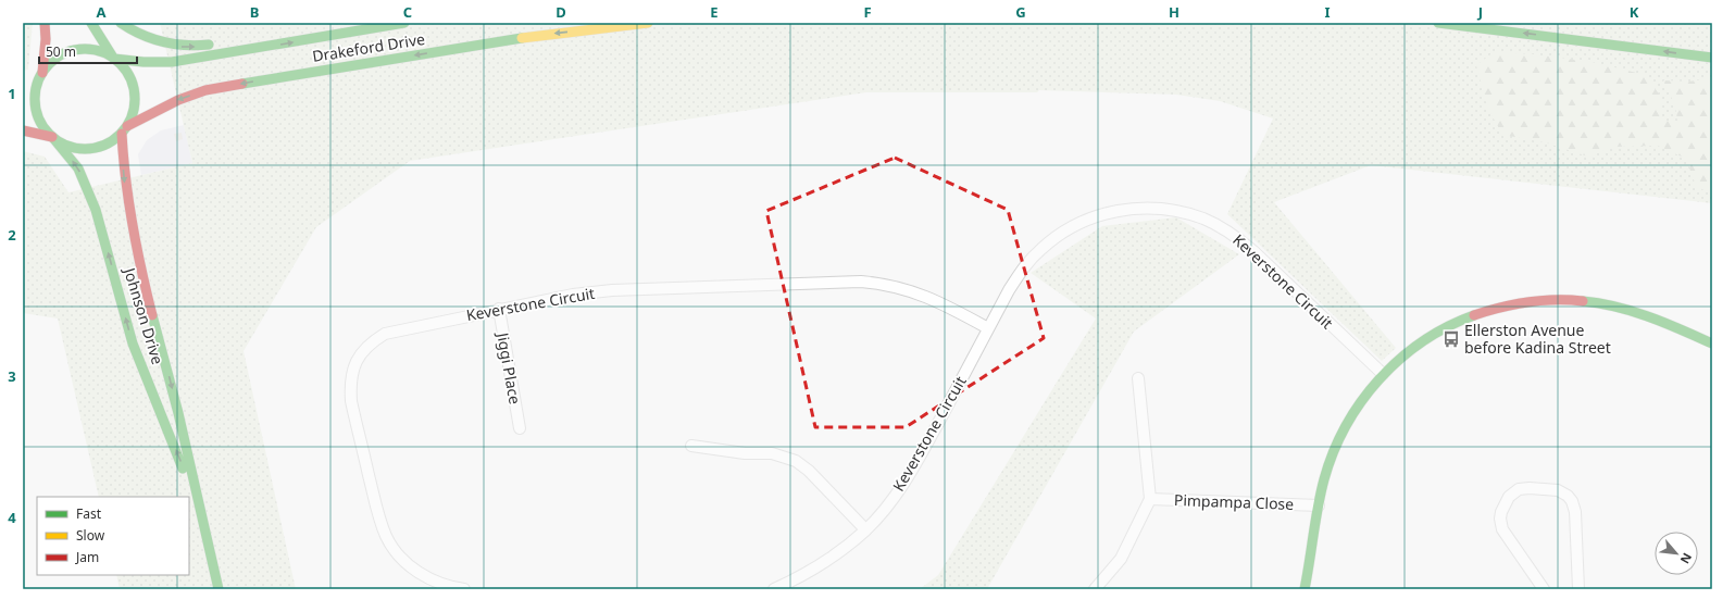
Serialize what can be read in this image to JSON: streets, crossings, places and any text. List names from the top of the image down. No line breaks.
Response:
{"streets":{"main road":["Drakeford Drive","Johnson Drive"],"street":["Keverstone Circuit","Jiggi Place","Pimpampa Close"]},"crossings":[["Drakeford Drive","Johnson Drive"],["Keverstone Circuit","Jiggi Place"]],"places":{"bus stop":["Ellerston Avenue before Kadina Street"]},"legend":["Fast","Slow","Jam"],"scale_bar":"50 m","north":"bottom right","grid":{"columns":["A","B","C","D","E","F","G","H","I","J","K"],"rows":["1","2","3","4"]}}
